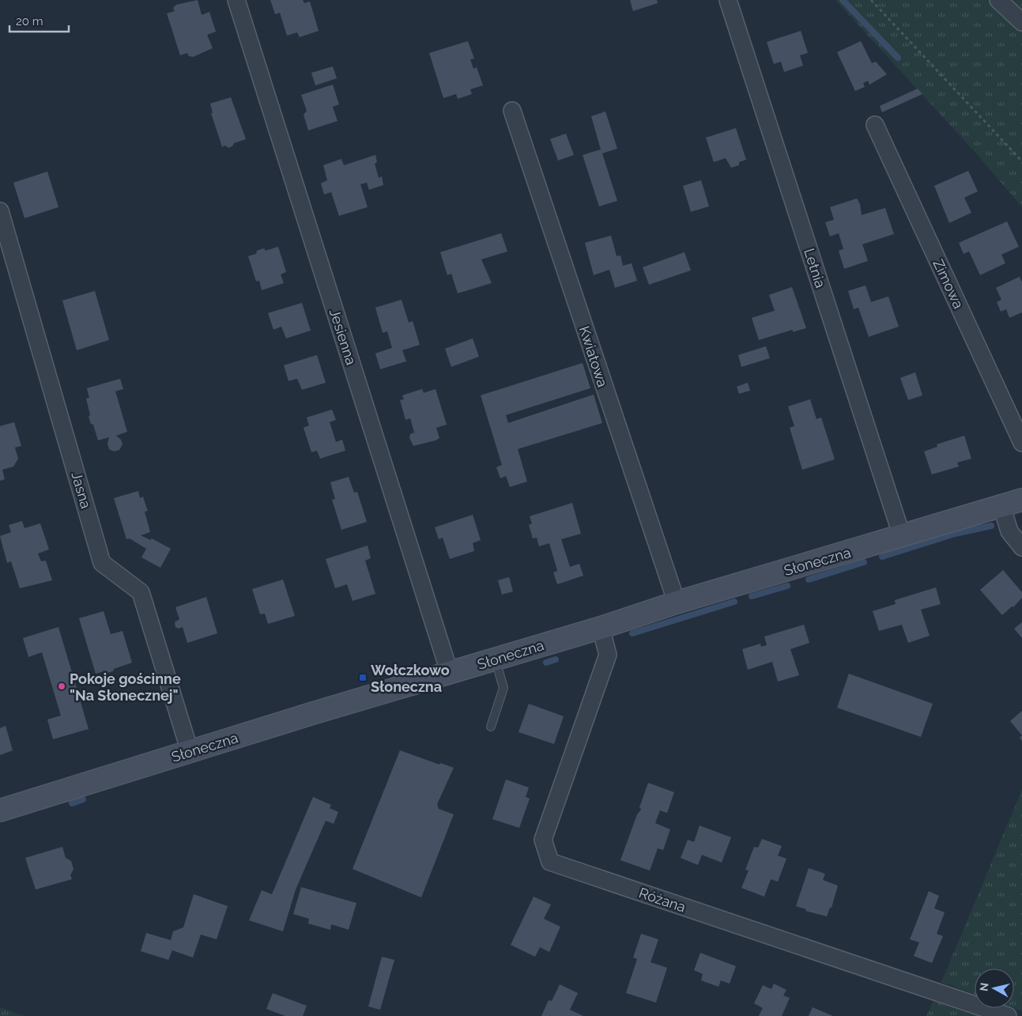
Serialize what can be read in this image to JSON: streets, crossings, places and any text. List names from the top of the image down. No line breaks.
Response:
{"streets":{"street":["Letnia","Zimowa","Jesienna","Kwiatowa","Jasna","Słoneczna","Różana"]},"crossings":[["Letnia","Słoneczna"],["Jesienna","Słoneczna"],["Kwiatowa","Słoneczna"],["Jasna","Słoneczna"],["Słoneczna","Różana"]],"places":{"transit":["Wołczkowo Słoneczna"],"other":["Pokoje gościnne \"Na Słonecznej\""]},"scale_bar":"20 m","north":"left"}
